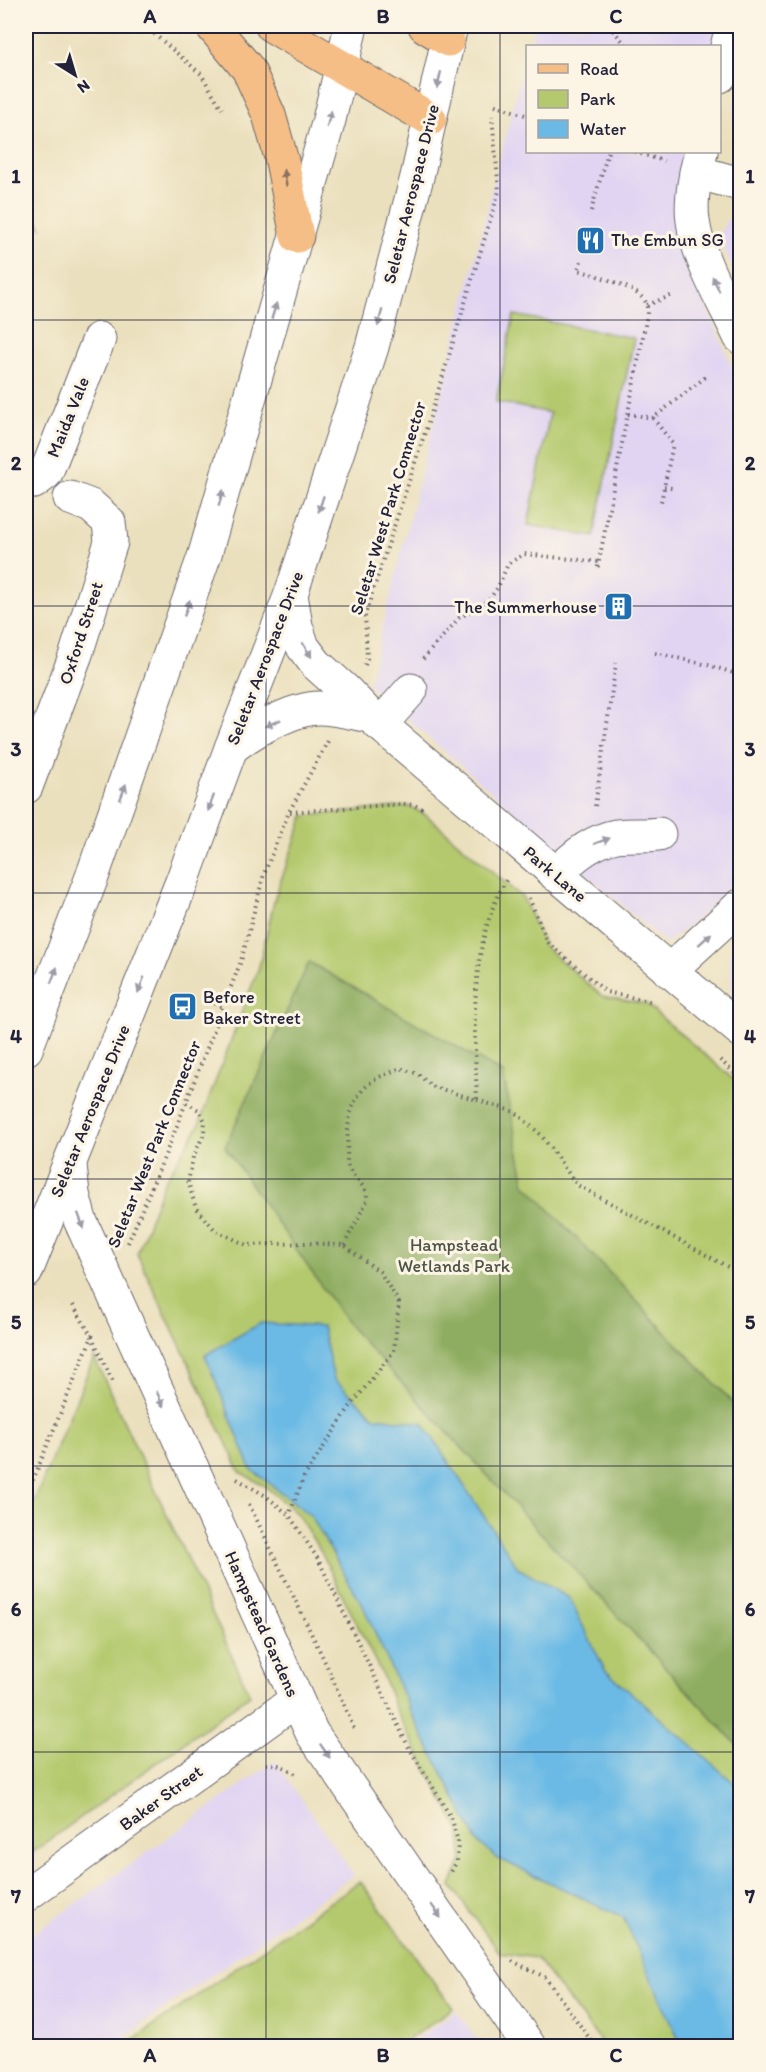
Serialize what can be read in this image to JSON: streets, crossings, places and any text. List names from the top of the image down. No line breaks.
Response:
{"streets":{"street":["Seletar Aerospace Drive","Maida Vale","Oxford Street","Park Lane","Hampstead Gardens","Baker Street"],"path":["Seletar West Park Connector"]},"crossings":[["Seletar Aerospace Drive","Park Lane"],["Seletar Aerospace Drive","Hampstead Gardens"],["Seletar West Park Connector","Park Lane"],["Hampstead Gardens","Baker Street"]],"one_way":["Hampstead Gardens"],"parks":["Hampstead Wetlands Park"],"places":{"restaurant":["The Embun SG"],"building":["The Summerhouse"],"bus stop":["Before Baker Street"]},"legend":["Road","Park","Water"],"north":"bottom right","grid":{"columns":["A","B","C"],"rows":["1","2","3","4","5","6","7"]}}
